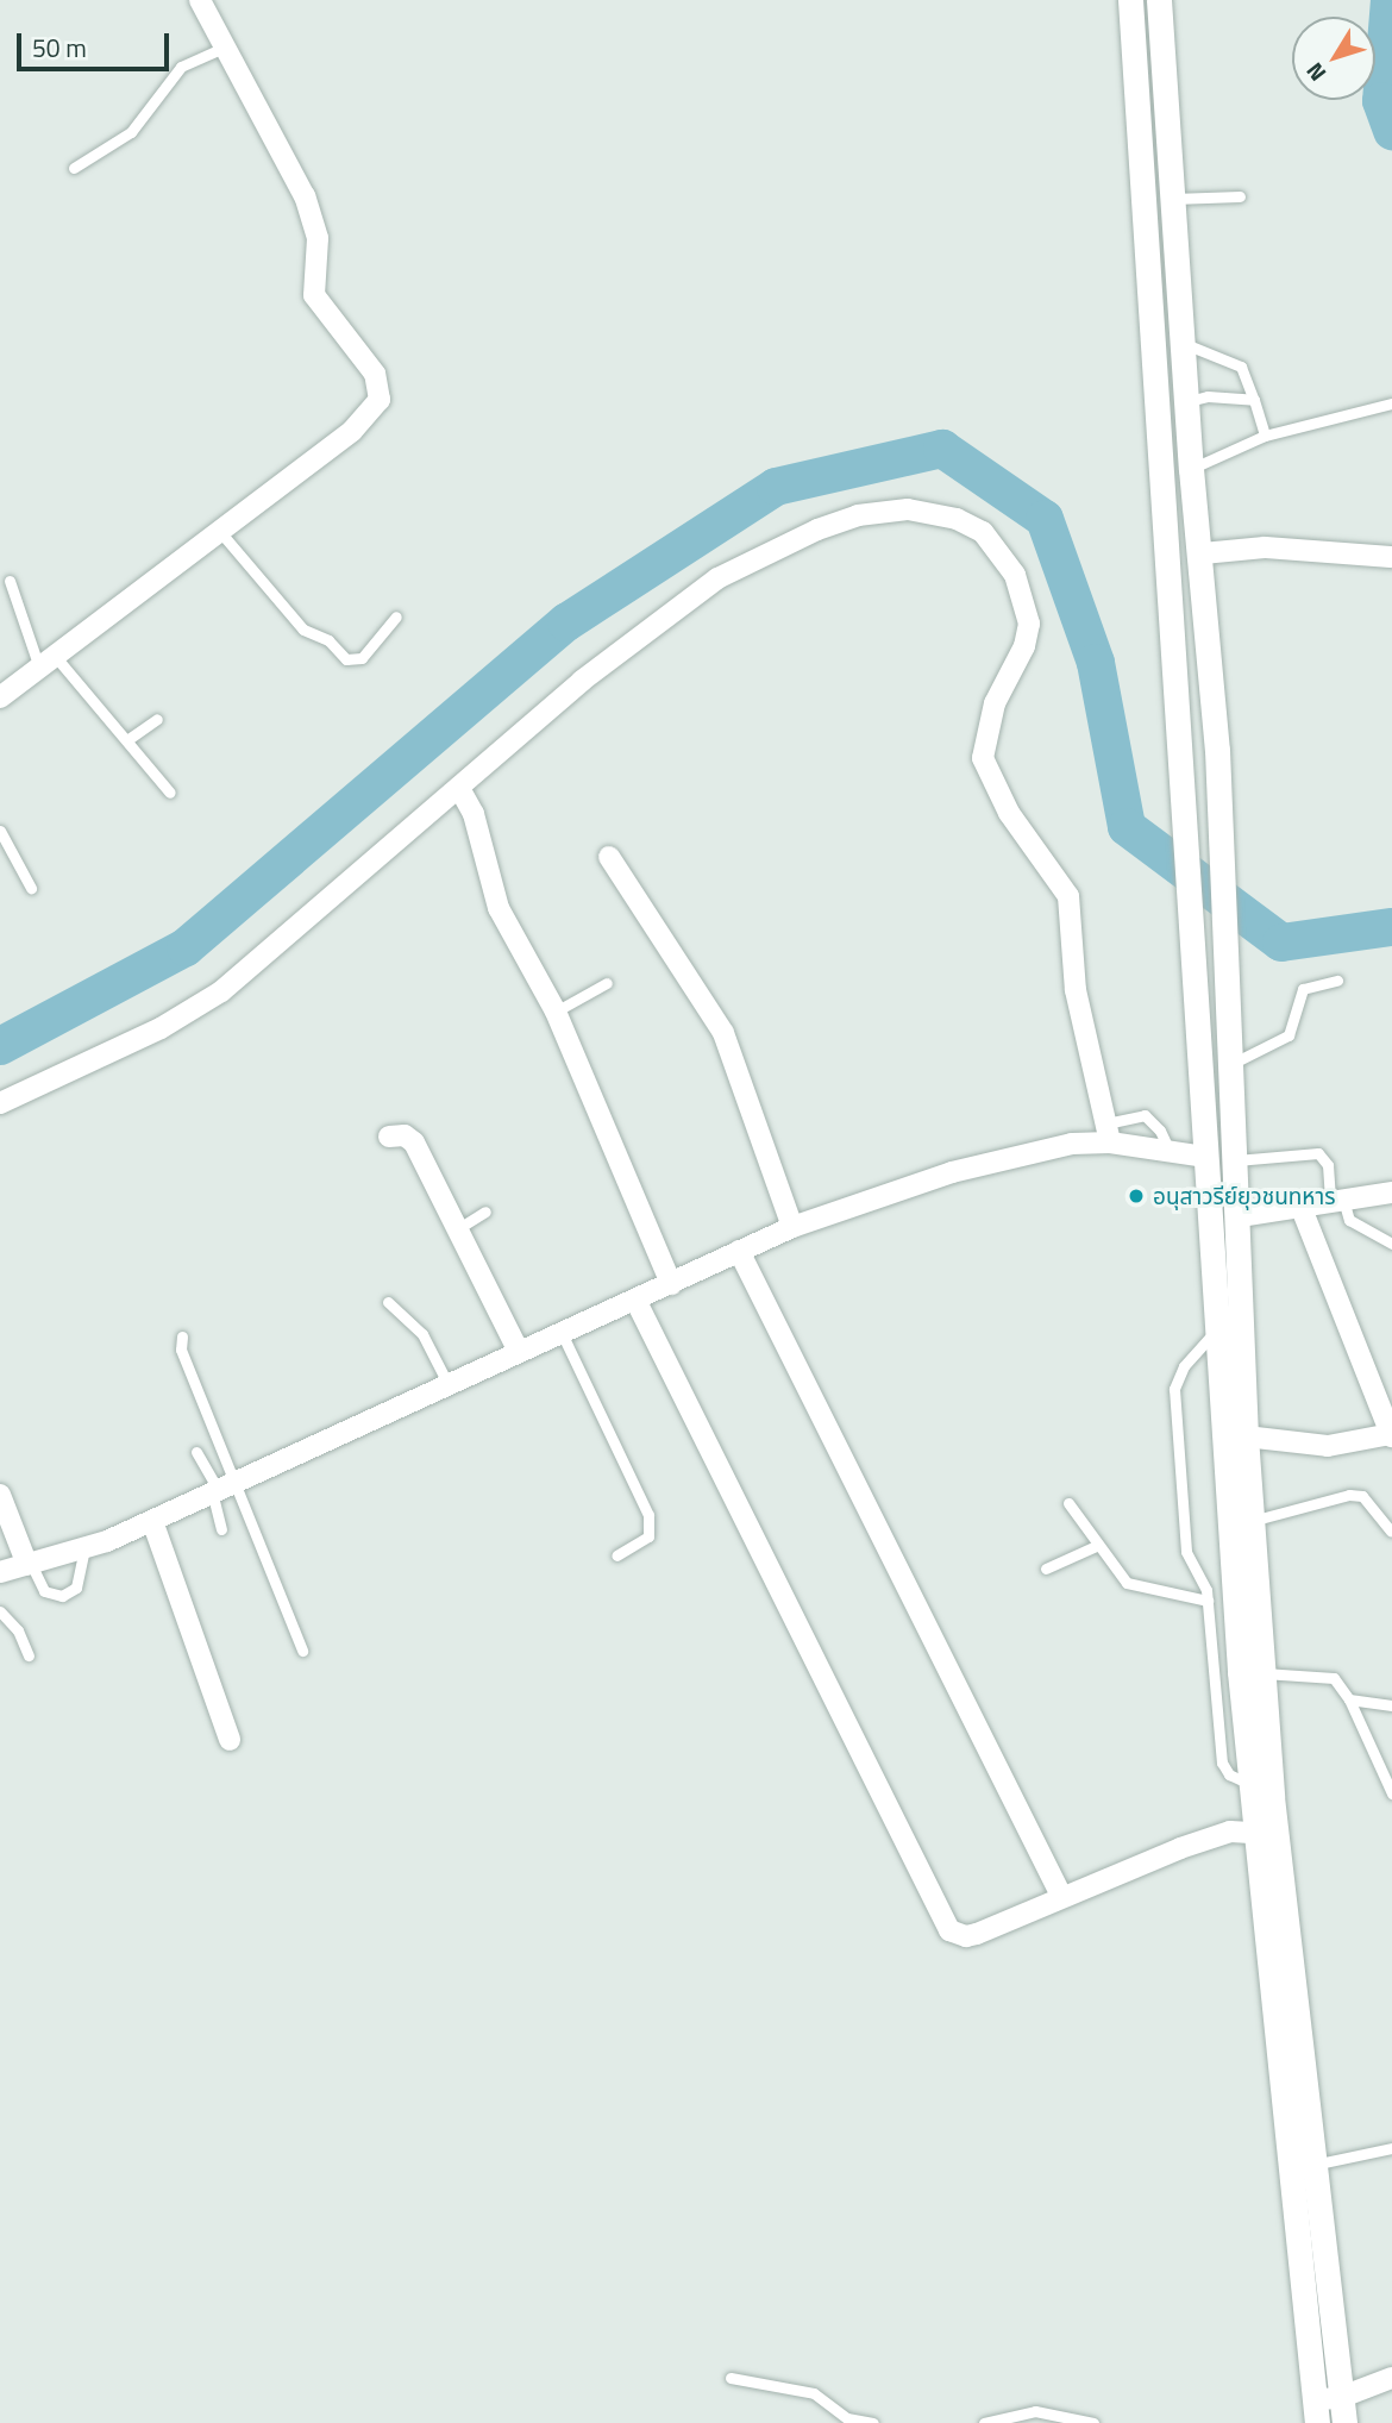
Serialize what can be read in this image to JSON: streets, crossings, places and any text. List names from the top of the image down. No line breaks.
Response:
{"places":["อนุสาวรีย์ยุวชนทหาร"],"scale_bar":"50 m","north":"bottom left"}
